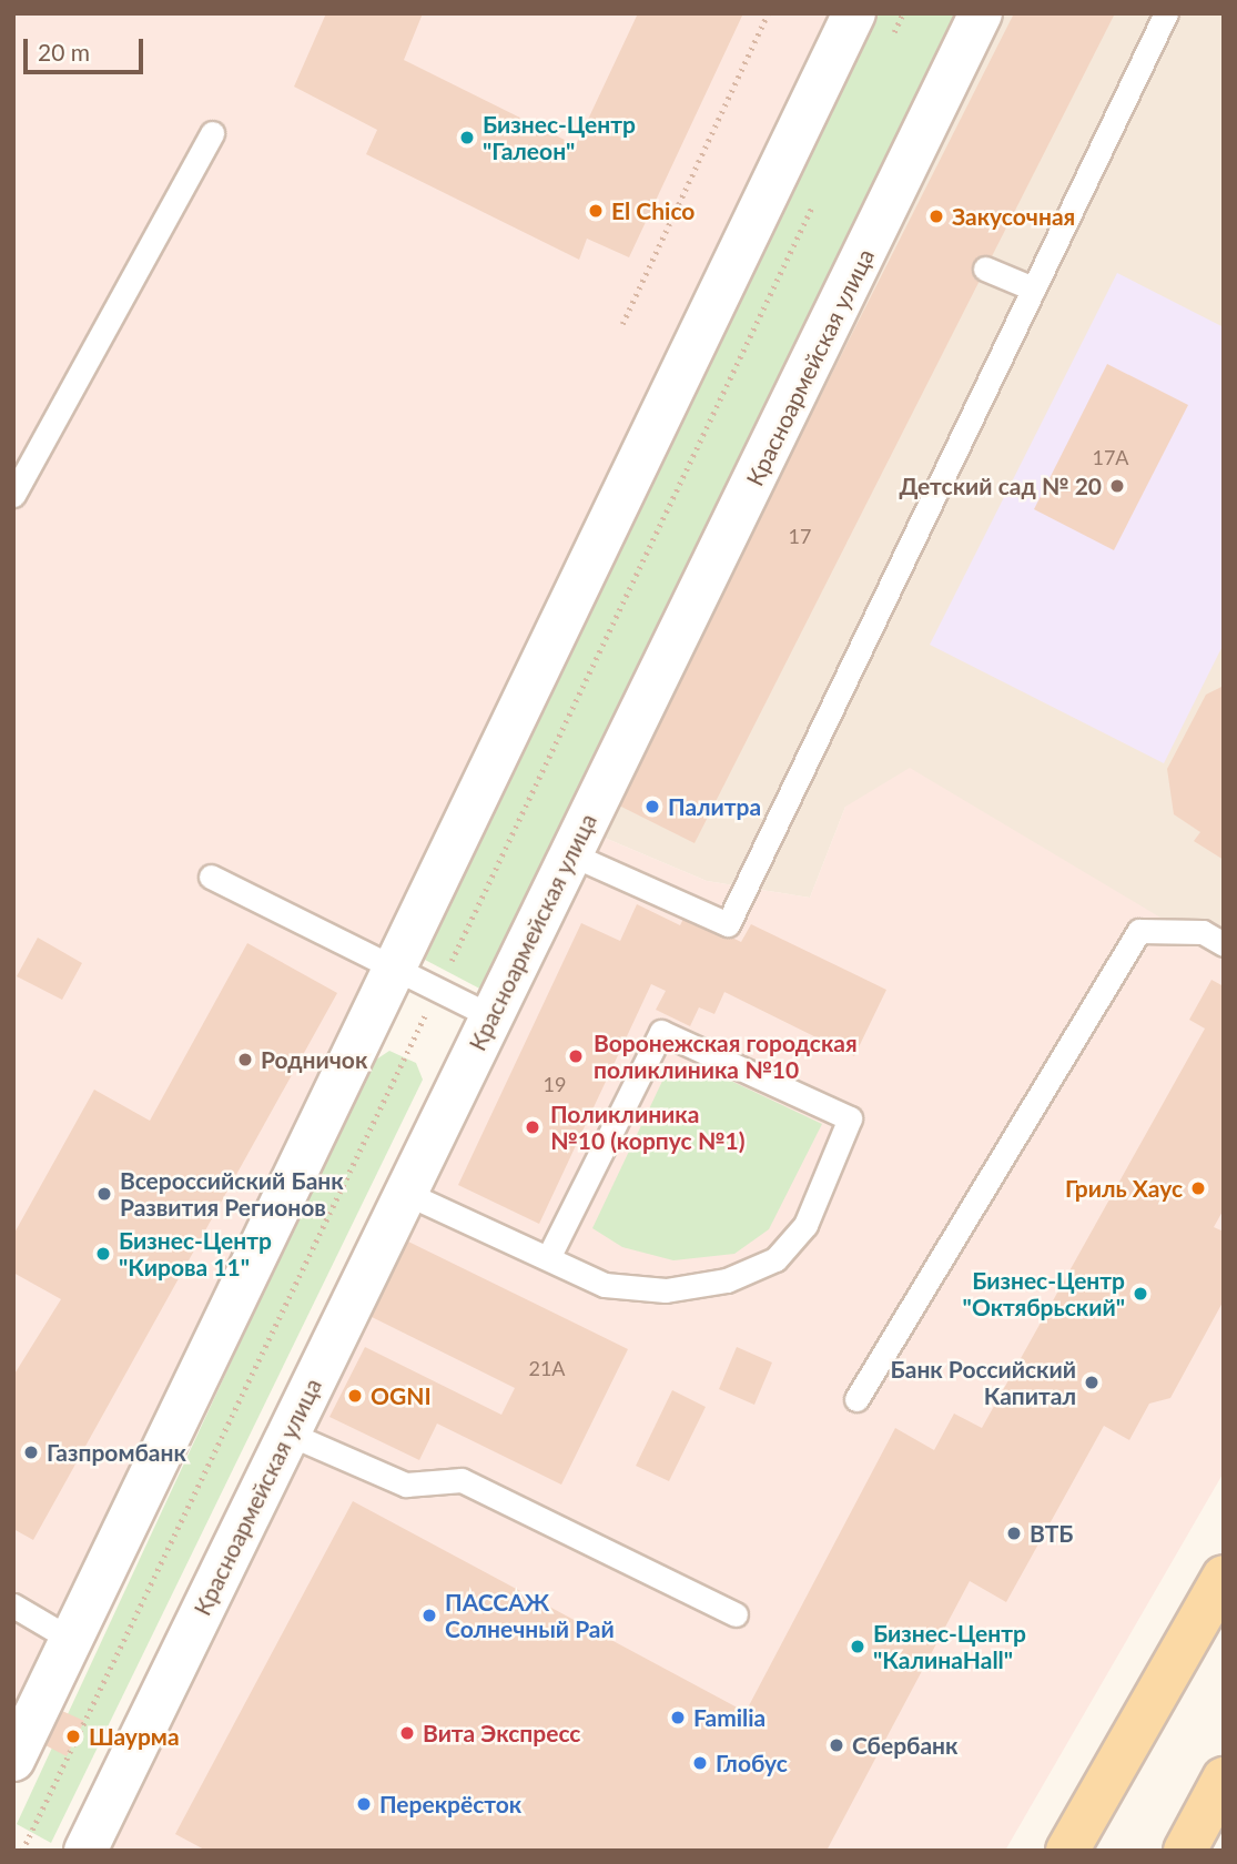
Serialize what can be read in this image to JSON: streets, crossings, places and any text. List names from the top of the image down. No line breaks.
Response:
{"streets":{"street":["Красноармейская улица"]},"places":["Бизнес-Центр \"Галеон\"","El Chico","Закусочная","Детский сад № 20","Палитра","Воронежская городская поликлиника №10","Родничок","Поликлиника №10 (корпус №1)","Гриль Хаус","Всероссийский Банк Развития Регионов","Бизнес-Центр \"Кирова 11\"","Бизнес-Центр \"Октябрьский\"","Банк Российский Капитал","OGNI","Газпромбанк","ВТБ","ПАССАЖ Солнечный Рай","Бизнес-Центр \"КалинаHall\"","Familia","Вита Экспресс","Шаурма","Сбербанк","Глобус","Перекрёсток"],"house_numbers":["17А","17","19","21А"],"scale_bar":"20 m"}
